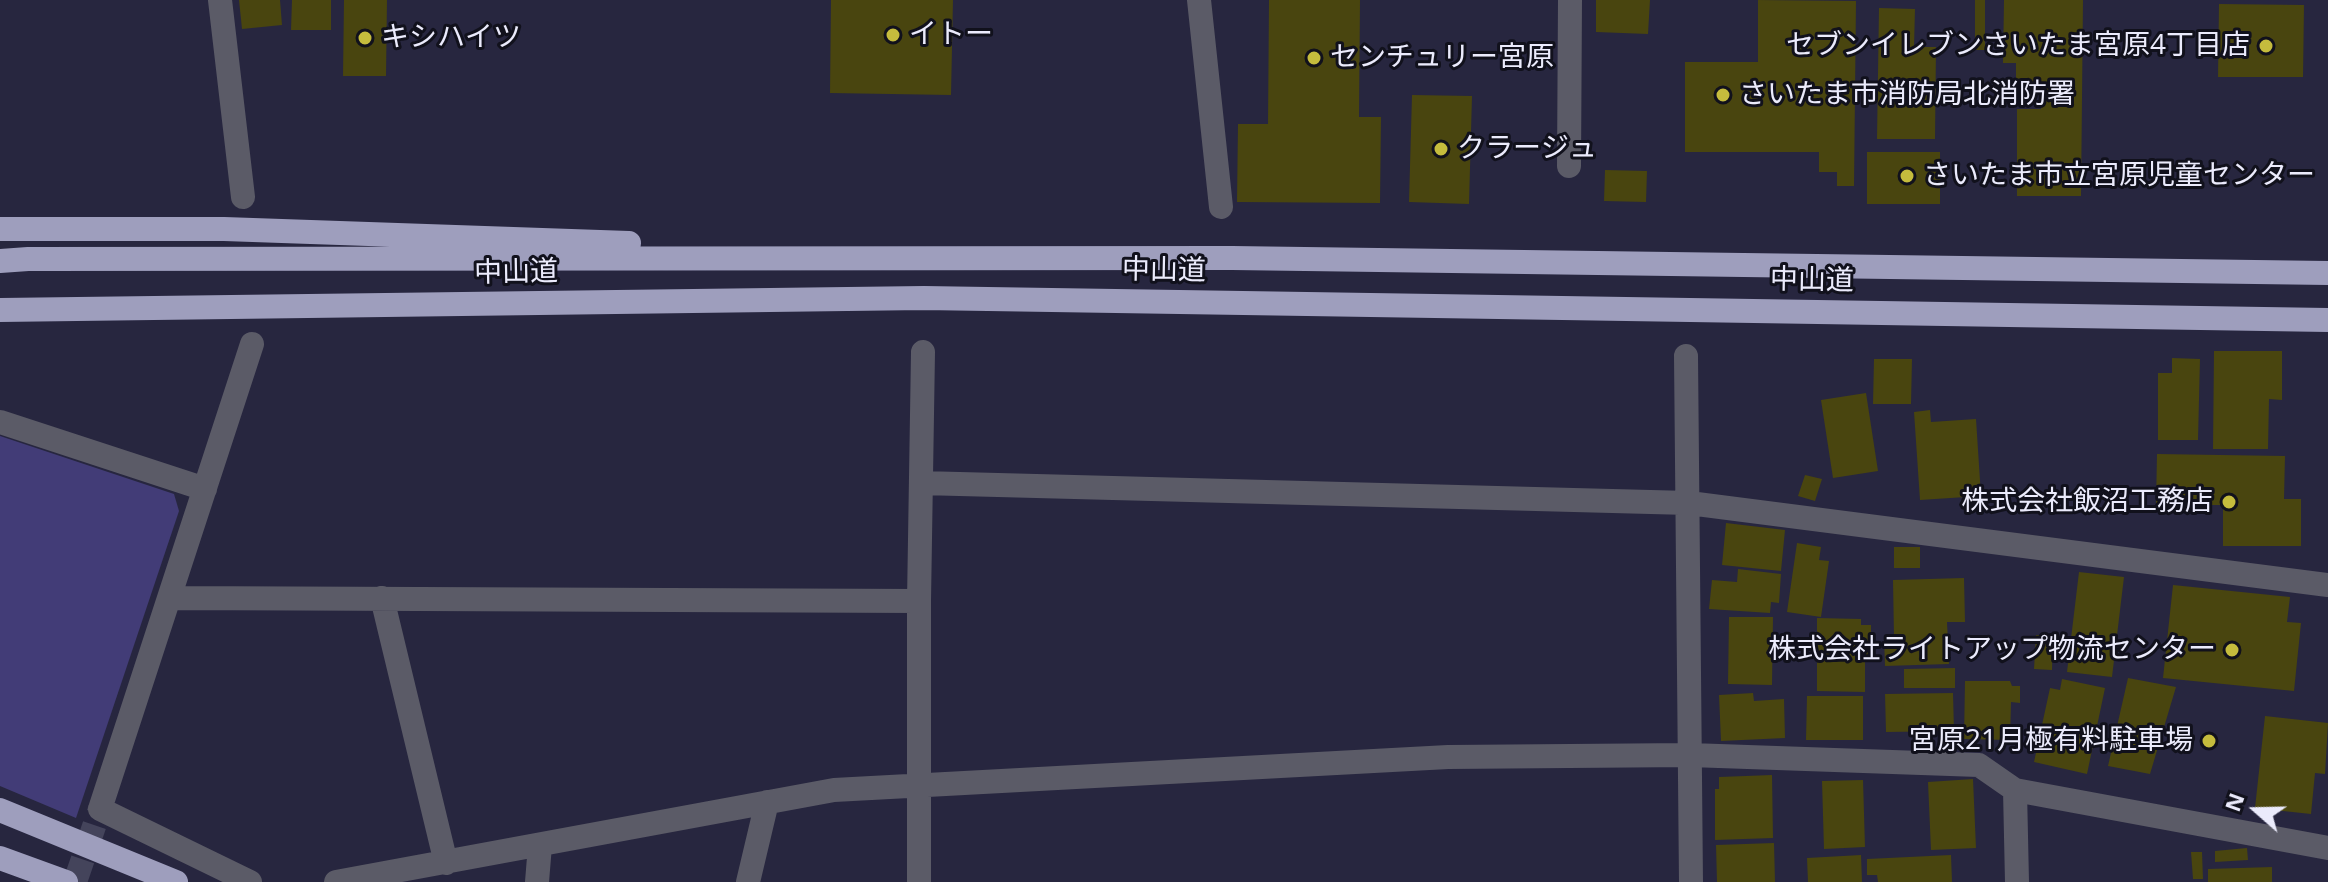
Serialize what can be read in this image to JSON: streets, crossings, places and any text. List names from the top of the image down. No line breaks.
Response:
{"streets":{"highway":["中山道"]},"places":["イトー","キシハイツ","セブンイレブンさいたま宮原4丁目店","センチュリー宮原","さいたま市消防局北消防署","クラージュ","さいたま市立宮原児童センター","株式会社飯沼工務店","株式会社ライトアップ物流センター","宮原21月極有料駐車場"],"north":"left"}
